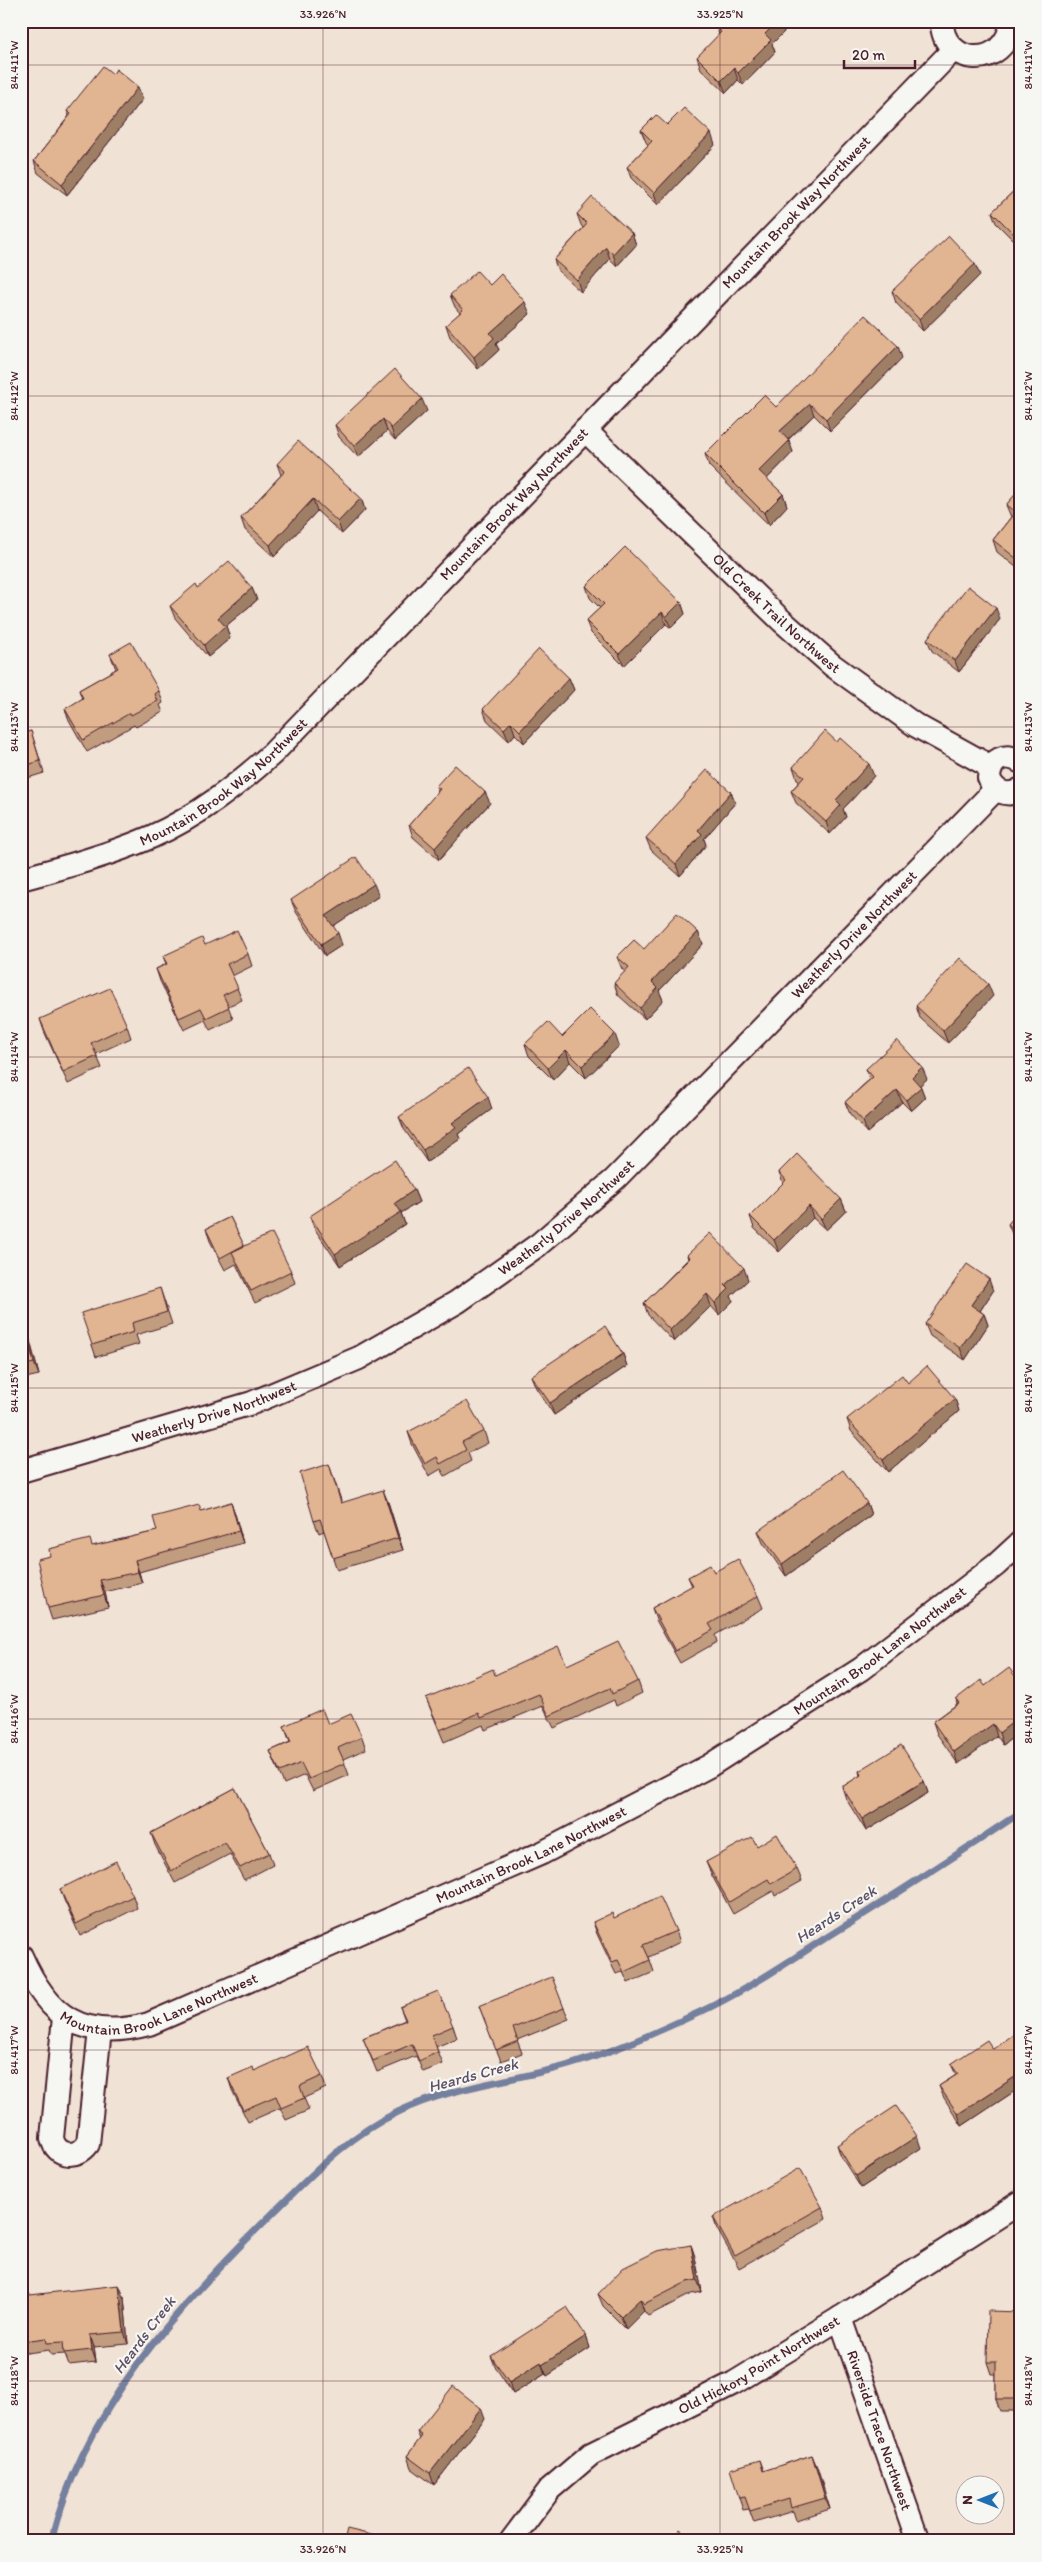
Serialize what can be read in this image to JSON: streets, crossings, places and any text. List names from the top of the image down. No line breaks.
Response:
{"streets":{"street":["Mountain Brook Way Northwest","Old Creek Trail Northwest","Weatherly Drive Northwest","Mountain Brook Lane Northwest","Old Hickory Point Northwest","Riverside Trace Northwest"]},"crossings":[["Mountain Brook Way Northwest","Old Creek Trail Northwest"],["Old Hickory Point Northwest","Riverside Trace Northwest"]],"water":["Heards Creek"],"scale_bar":"20 m","north":"left","coordinates":["33.926°N","33.925°N","84.411°W","84.412°W","84.413°W","84.414°W","84.415°W","84.416°W","84.417°W","84.418°W"]}
